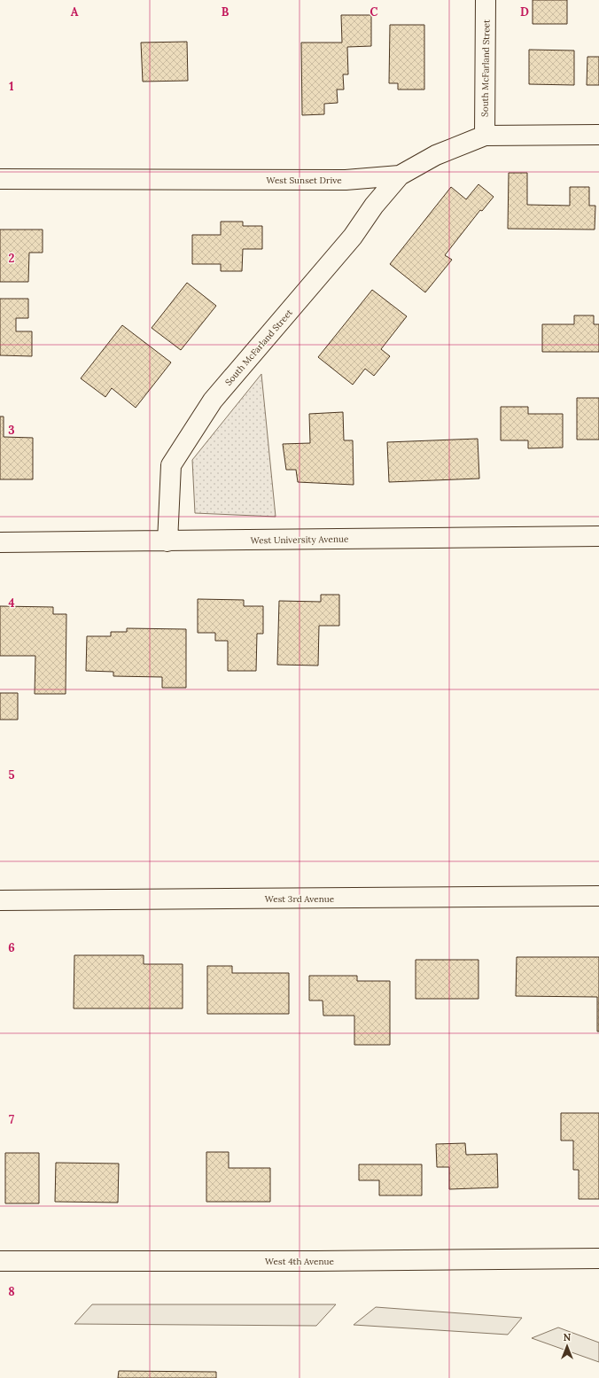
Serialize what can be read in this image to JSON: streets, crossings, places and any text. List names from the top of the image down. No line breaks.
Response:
{"streets":{"street":["South McFarland Street","West Sunset Drive","West University Avenue","West 3rd Avenue","West 4th Avenue"]},"crossings":[["South McFarland Street","West Sunset Drive"],["South McFarland Street","West University Avenue"]],"north":"top","grid":{"columns":["A","B","C","D"],"rows":["1","2","3","4","5","6","7","8"]}}
